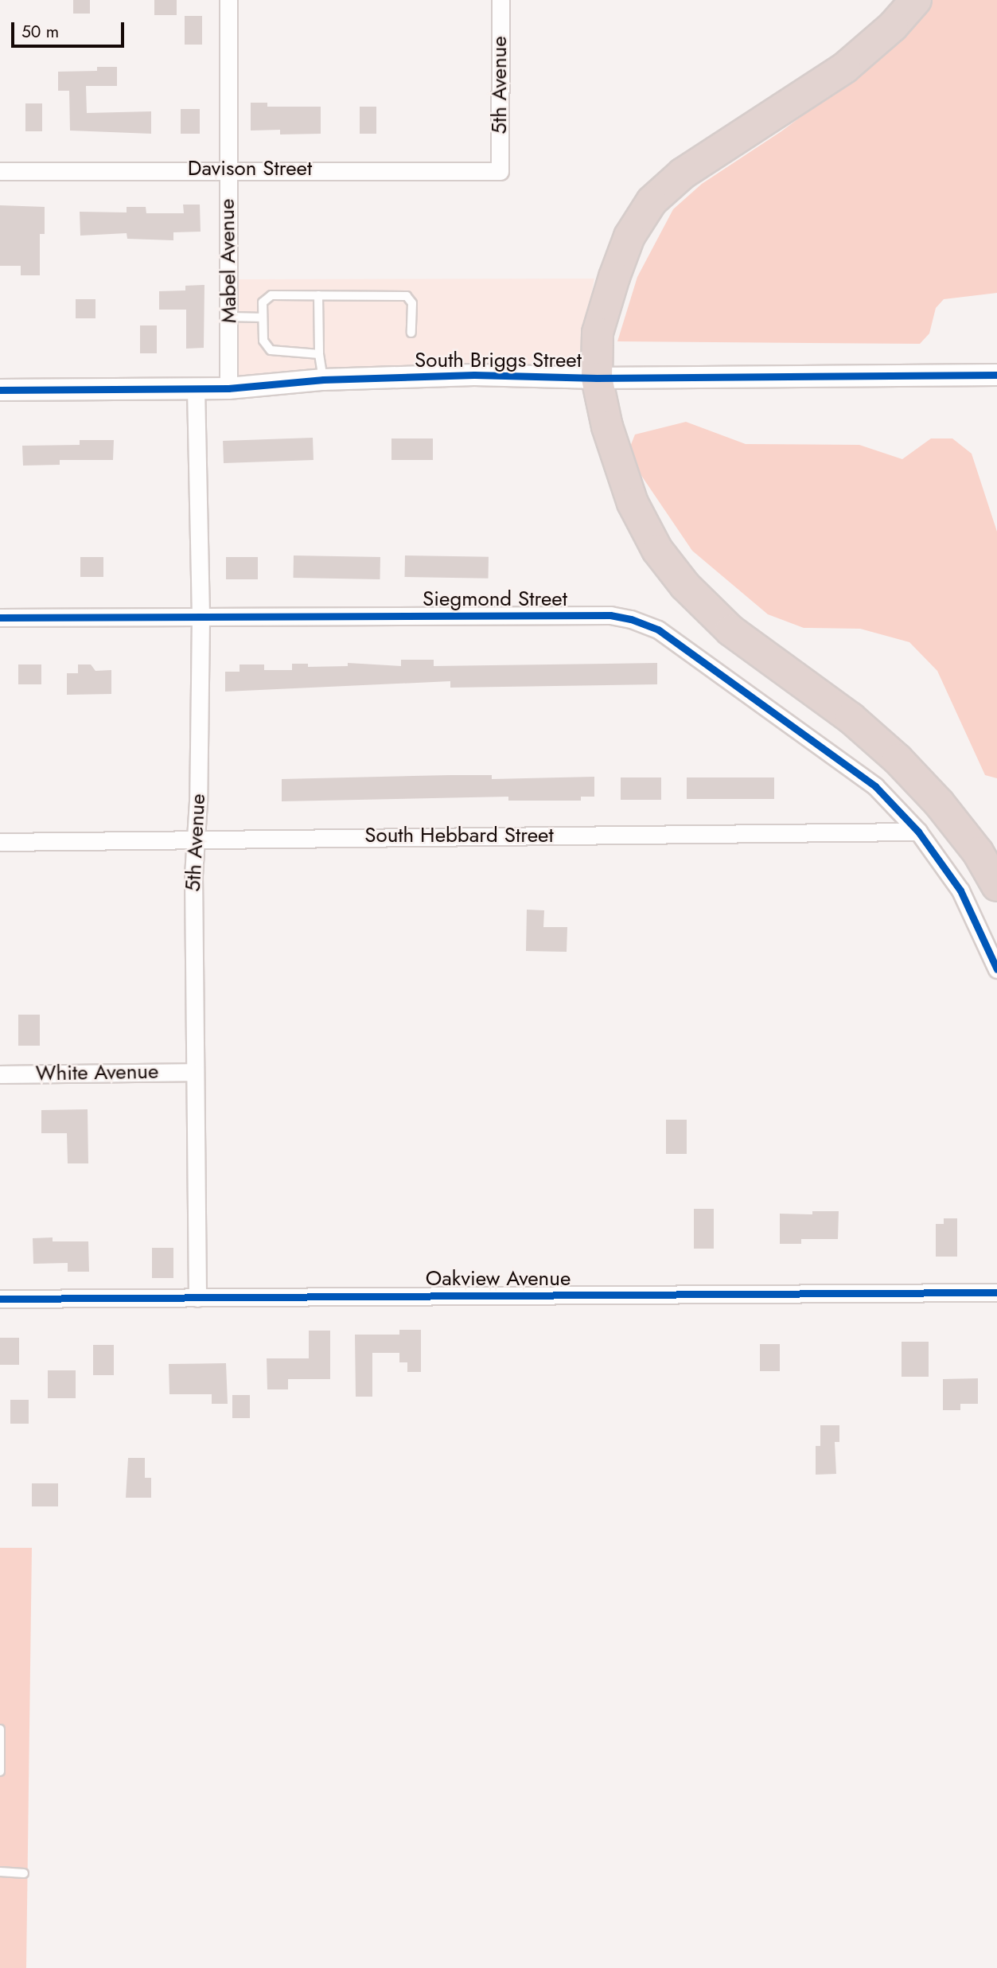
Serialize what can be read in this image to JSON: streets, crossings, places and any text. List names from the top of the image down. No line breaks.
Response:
{"streets":{"street":["5th Avenue","Davison Street","Mabel Avenue","South Briggs Street","Siegmond Street","South Hebbard Street","White Avenue","Oakview Avenue"]},"crossings":[["5th Avenue","Davison Street"],["5th Avenue","South Briggs Street"],["5th Avenue","Siegmond Street"],["5th Avenue","South Hebbard Street"],["5th Avenue","White Avenue"],["5th Avenue","Oakview Avenue"],["Davison Street","Mabel Avenue"],["Mabel Avenue","South Briggs Street"],["Siegmond Street","South Hebbard Street"]],"scale_bar":"50 m"}
